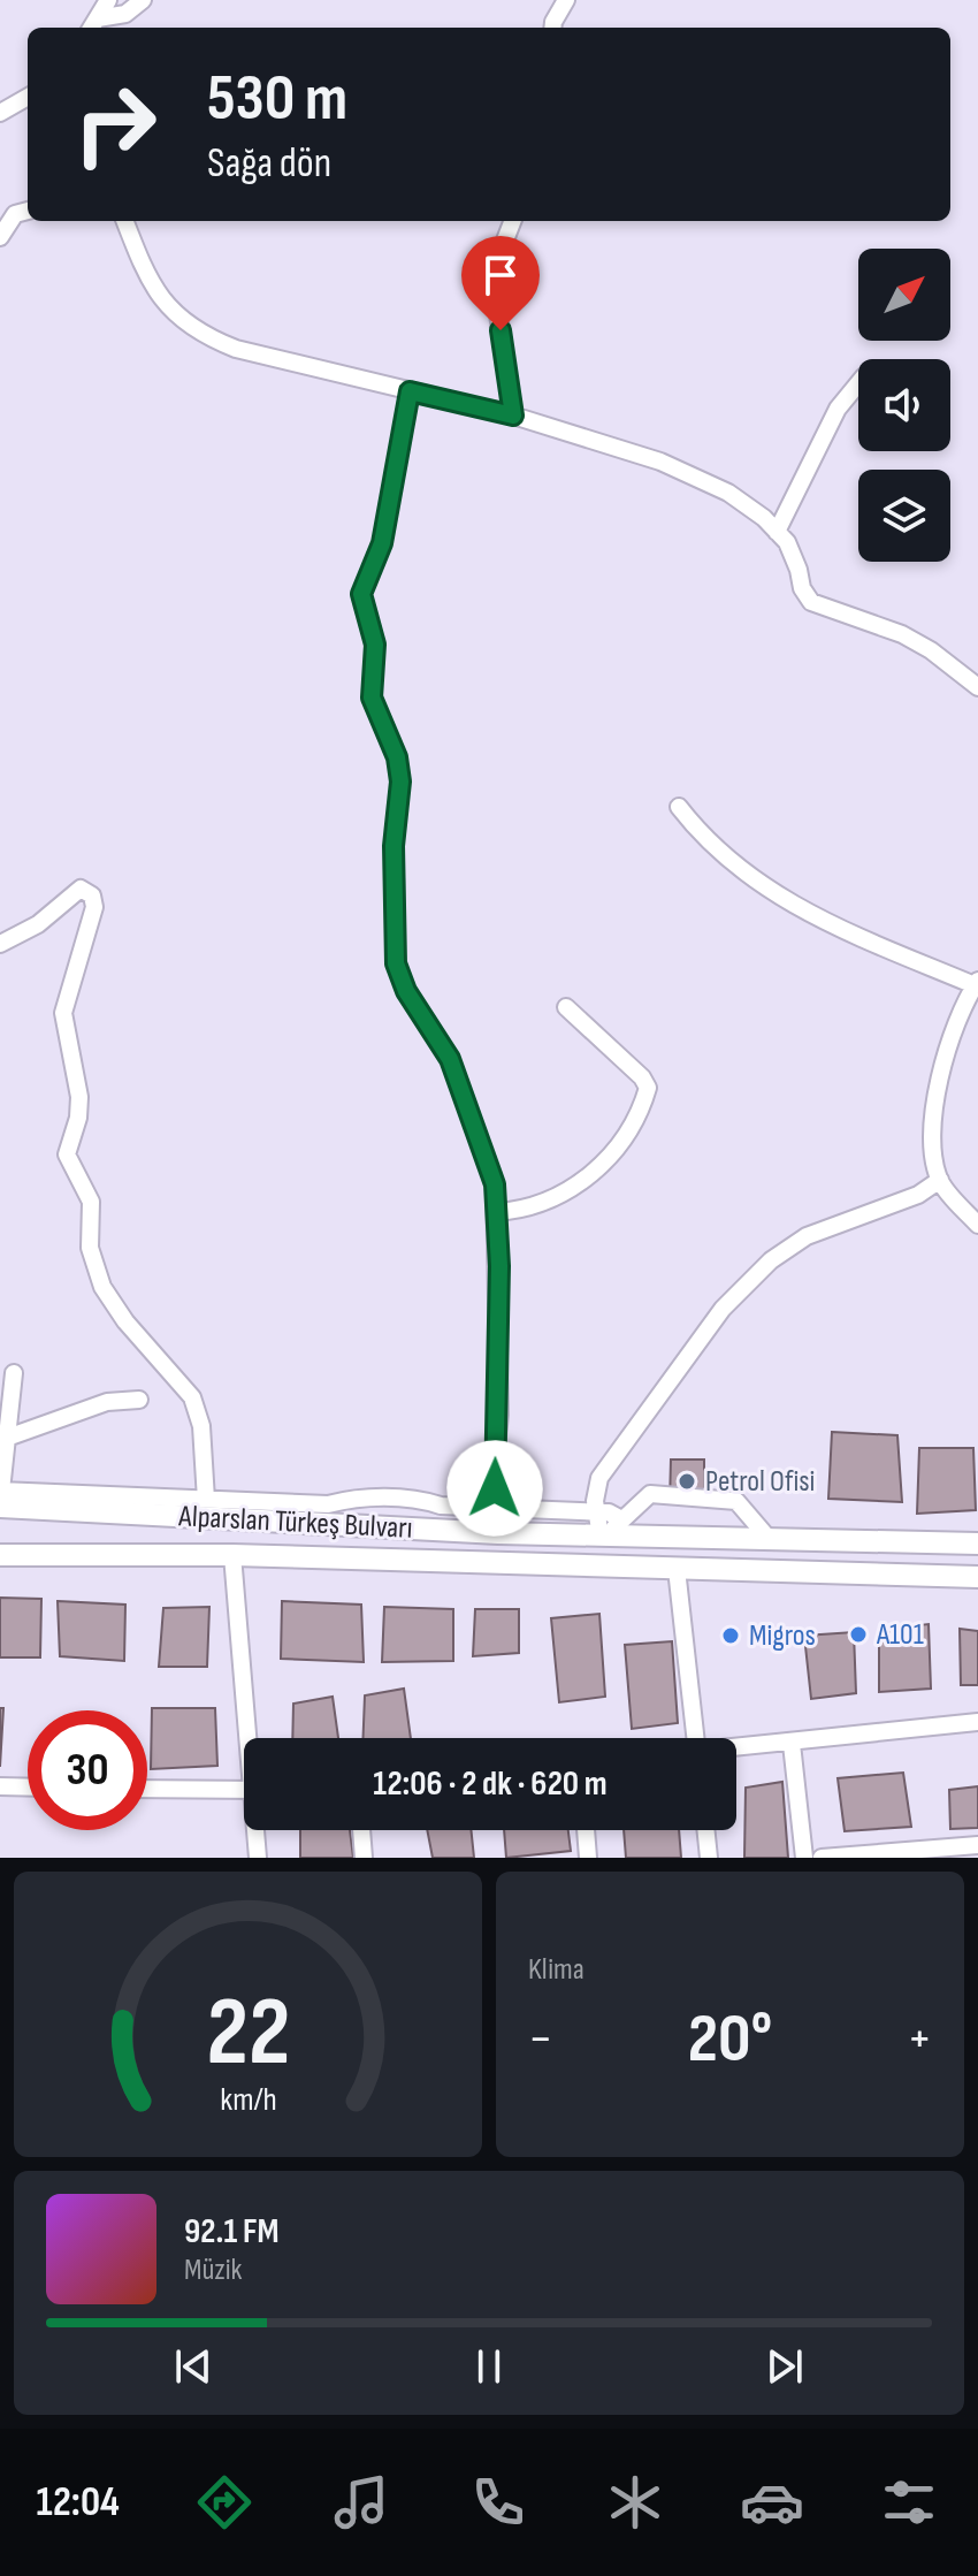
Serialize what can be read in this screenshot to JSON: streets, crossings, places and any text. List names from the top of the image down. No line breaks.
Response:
{"streets":{"main road":["Alparslan Türkeş Bulvarı"]},"places":["Petrol Ofisi","A101","Migros"],"north":"top right","page":{"turn":["530 m","Sağa dön"],"limit":"30","trip":"12:06 · 2 dk · 620 m","tile":"Klima","heat":["−","20°","+"],"song":["92.1 FM","Müzik"],"tabs":"12:04","gauge":["22","km/h"]}}
